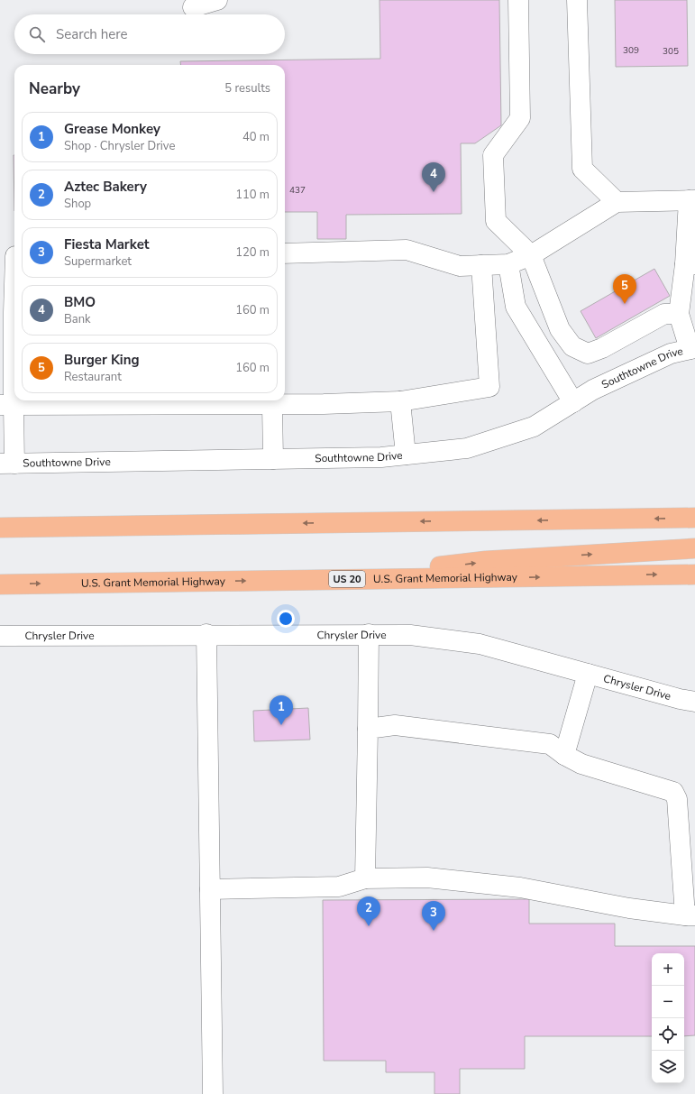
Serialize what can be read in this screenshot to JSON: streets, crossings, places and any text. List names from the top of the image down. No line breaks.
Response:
{"streets":{"main road":["U.S. Grant Memorial Highway","US 20"],"street":["Southtowne Drive","Chrysler Drive"]},"house_numbers":["309","305","437"],"page":{"search":"Search here","heading":["Nearby","5 results"],"list":[{"mark":"1","name":"Grease Monkey","note":"Shop · Chrysler Drive","value":"40 m"},{"mark":"2","name":"Aztec Bakery","note":"Shop","value":"110 m"},{"mark":"3","name":"Fiesta Market","note":"Supermarket","value":"120 m"},{"mark":"4","name":"BMO","note":"Bank","value":"160 m"},{"mark":"5","name":"Burger King","note":"Restaurant","value":"160 m"}],"pins":["4","5","1","2","3"],"map_buttons":["+","−"]}}
